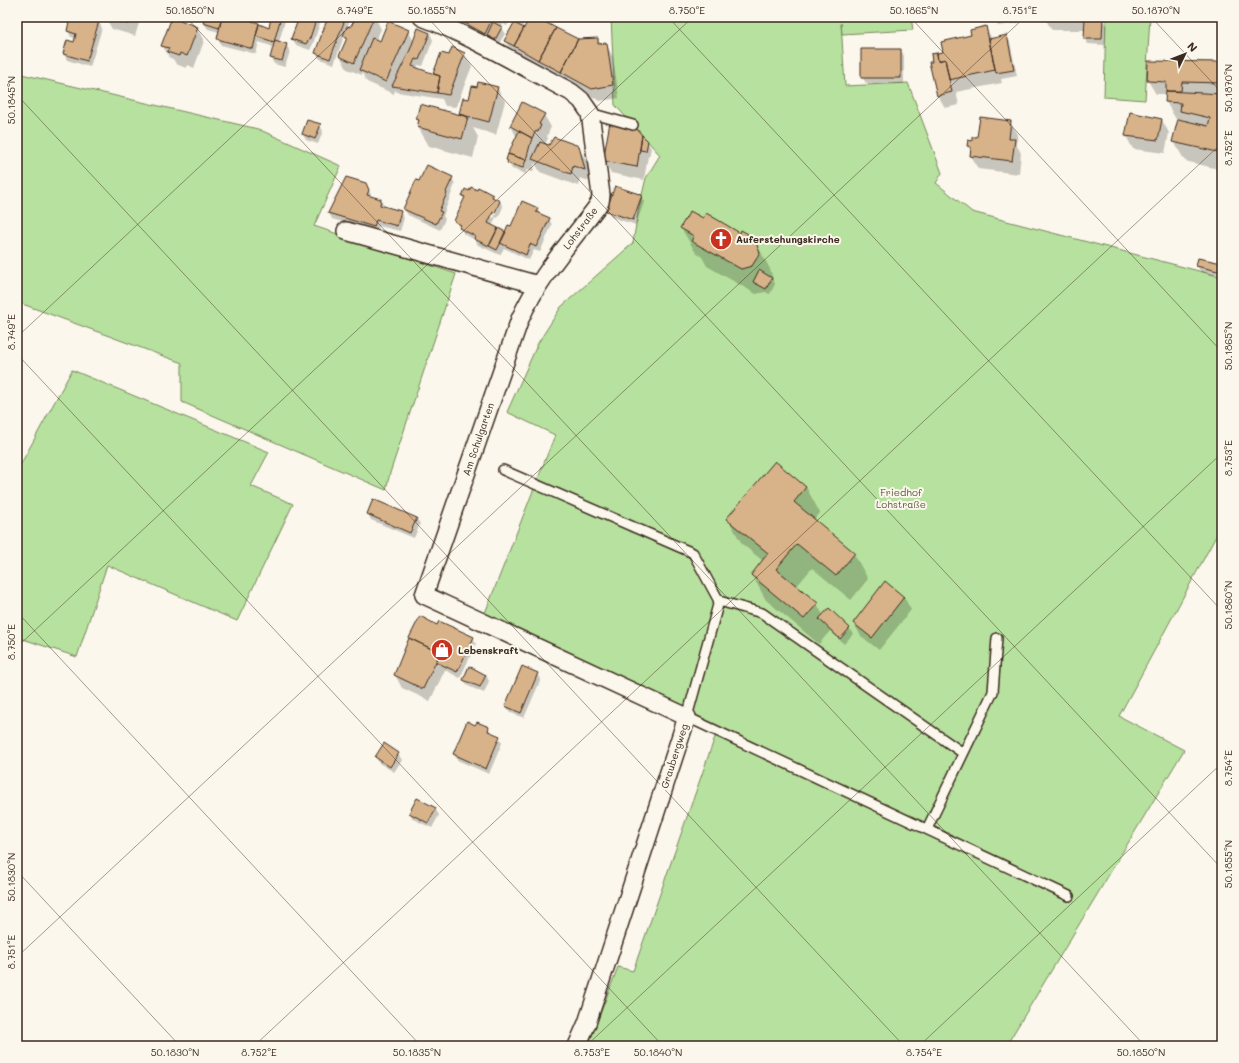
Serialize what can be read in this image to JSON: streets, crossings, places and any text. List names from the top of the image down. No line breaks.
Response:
{"streets":{"street":["Lohstraße","Am Schulgarten","Graubergweg"]},"crossings":[["Lohstraße","Am Schulgarten"],["Am Schulgarten","Graubergweg"]],"parks":["Friedhof Lohstraße"],"places":{"church":["Auferstehungskirche"],"shop":["Lebenskraft"]},"north":"top right","coordinates":["50.1850°N","8.749°E","50.1855°N","8.750°E","50.1865°N","8.751°E","50.1870°N","50.1845°N","8.752°E","8.753°E","50.1860°N","8.754°E","50.1830°N","50.1835°N","50.1840°N"]}
